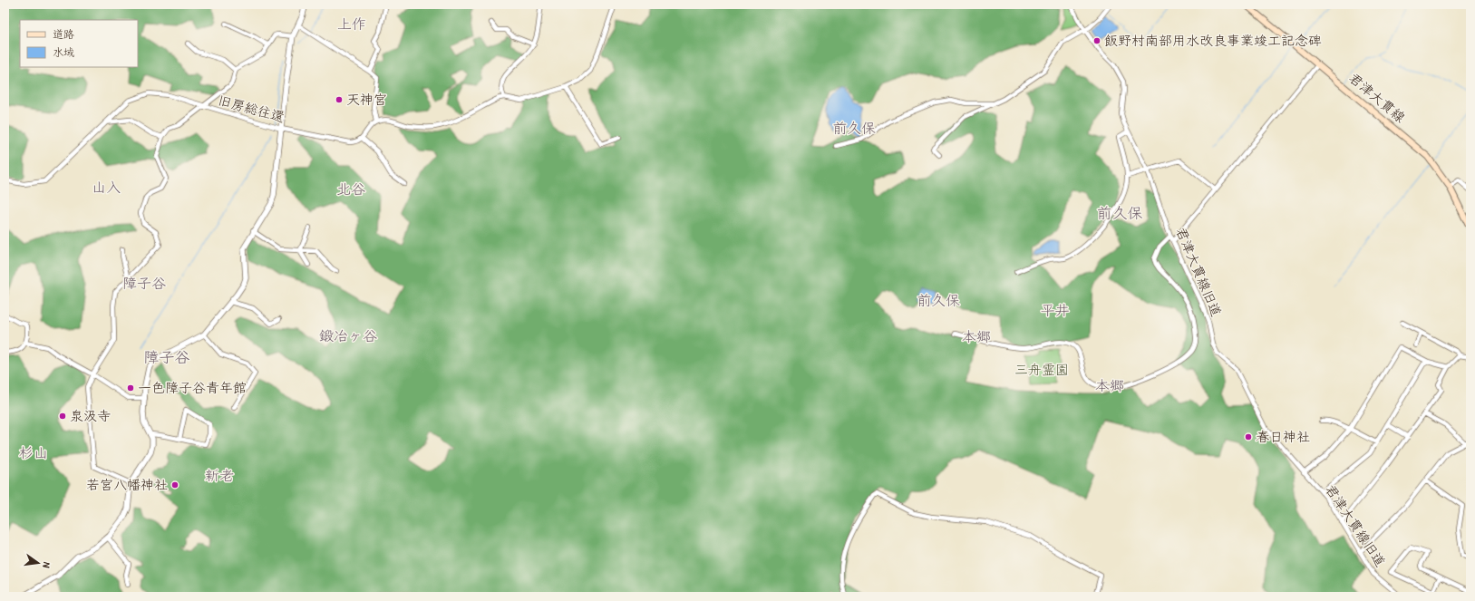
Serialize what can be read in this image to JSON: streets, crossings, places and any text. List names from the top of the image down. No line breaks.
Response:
{"streets":{"main road":["君津大貫線"],"street":["旧房総往還","君津大貫線旧道"]},"districts":["上作","前久保","山入","北谷","前久保","障子谷","前久保","平井","鍛冶ヶ谷","本郷","障子谷","本郷","杉山","新老"],"parks":["三舟霊園"],"places":["飯野村南部用水改良事業竣工記念碑","天神宮","一色障子谷青年館","泉汲寺","春日神社","若宮八幡神社"],"legend":["道路","水域"],"north":"right"}
